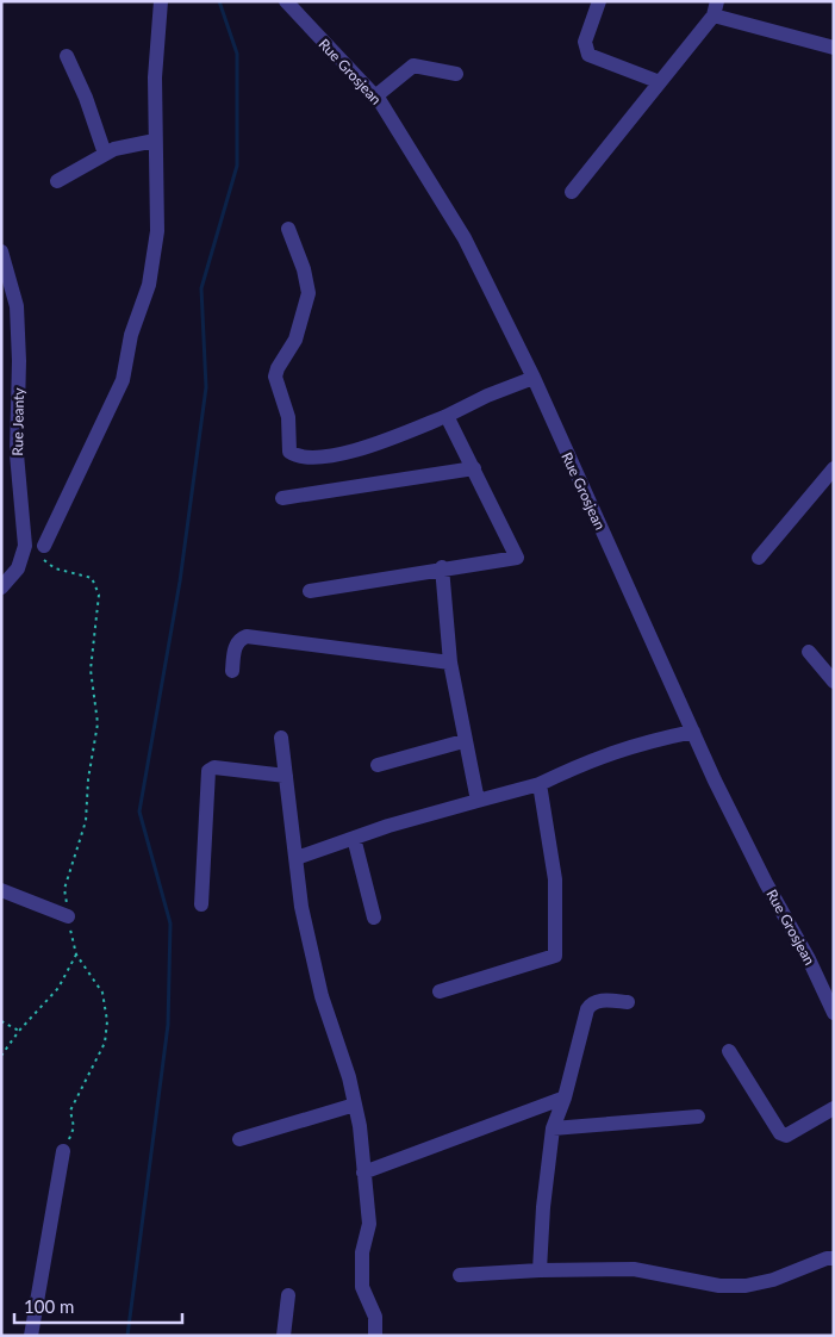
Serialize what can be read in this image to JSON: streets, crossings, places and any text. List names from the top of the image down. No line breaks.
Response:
{"streets":{"street":["Rue Grosjean","Rue Jeanty"]},"scale_bar":"100 m"}
